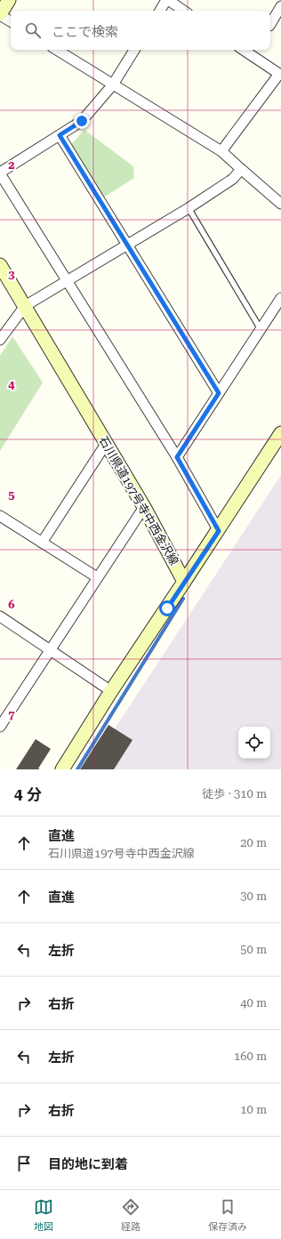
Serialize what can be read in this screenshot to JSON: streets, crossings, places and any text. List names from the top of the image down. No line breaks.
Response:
{"streets":{"main road":["石川県道197号寺中西金沢線"]},"page":{"search":"ここで検索","heading":["4 分","徒歩 · 310 m"],"list":[["直進","石川県道197号寺中西金沢線","20 m"],["直進","30 m"],["左折","50 m"],["右折","40 m"],["左折","160 m"],["右折","10 m"],"目的地に到着"],"nav":["地図","経路","保存済み"]},"grid":{"rows":["2","3","4","5","6","7"]}}
